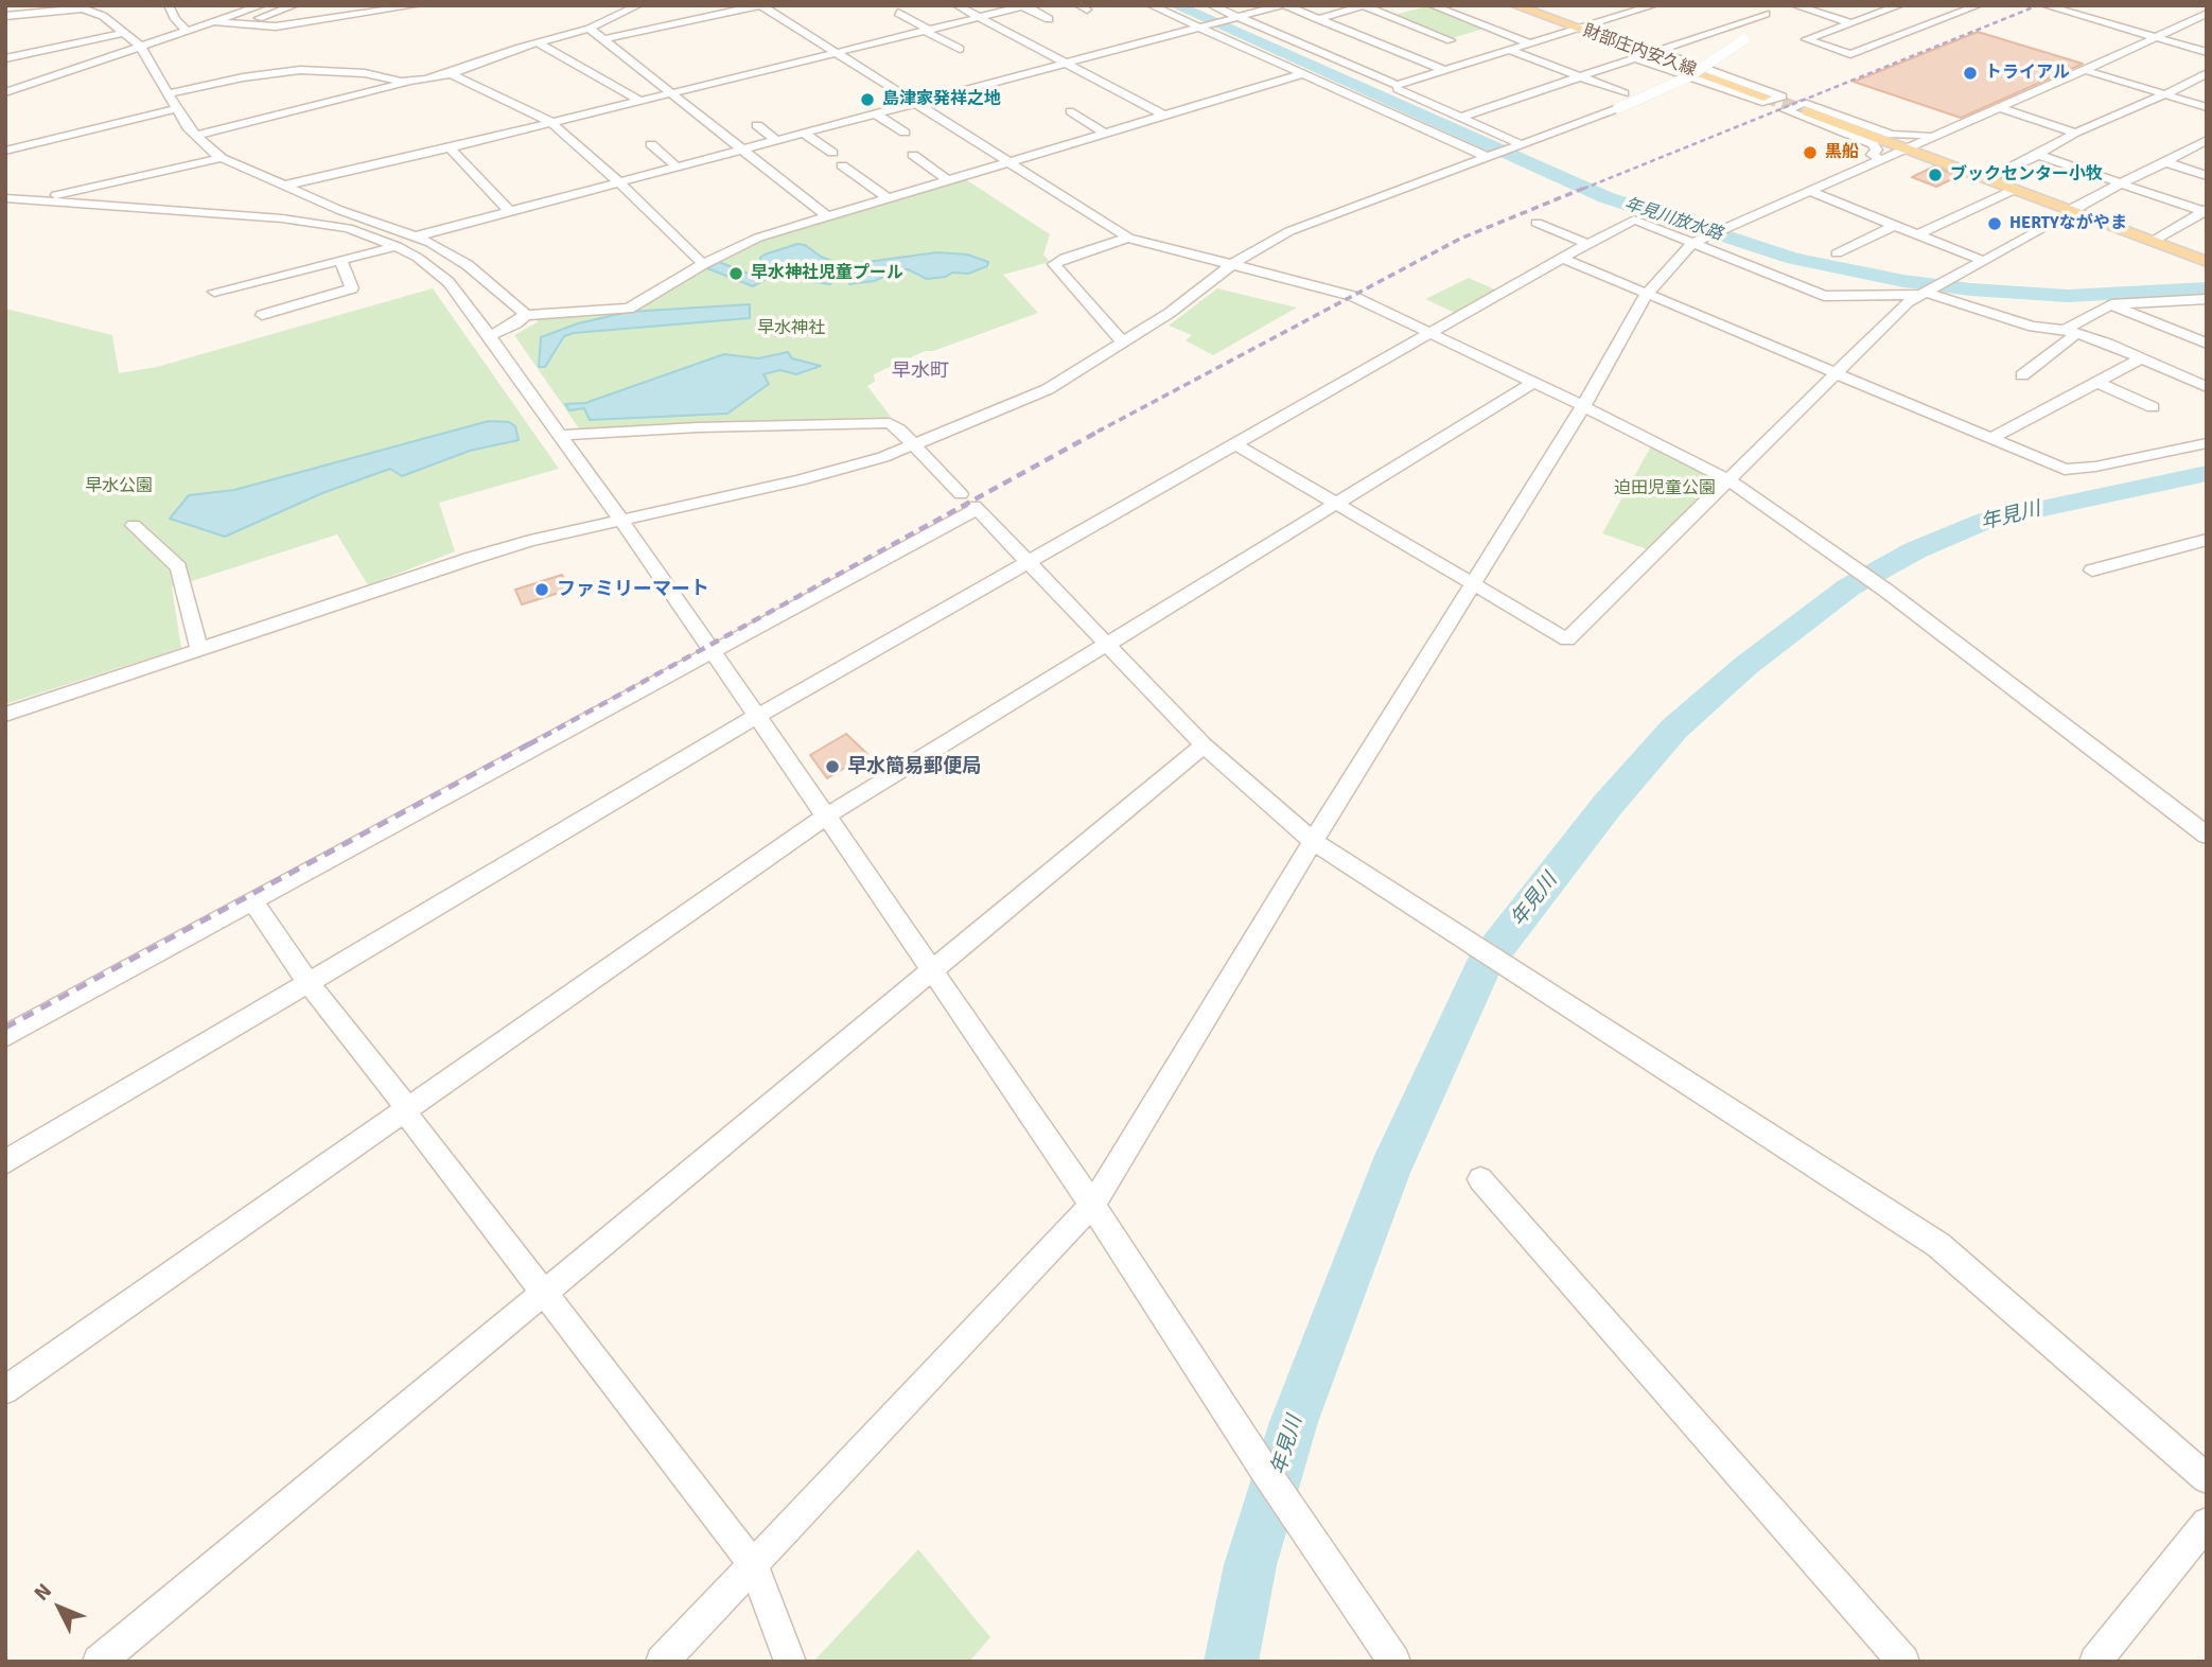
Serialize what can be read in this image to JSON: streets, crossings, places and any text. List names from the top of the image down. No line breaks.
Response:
{"streets":{"main road":["財部庄内安久線"]},"districts":["早水町"],"water":["年見川放水路","年見川"],"parks":["早水神社","早水公園","迫田児童公園"],"places":["トライアル","島津家発祥之地","黒船","ブックセンター小牧","HERTYながやま","早水神社児童プール","ファミリーマート","早水簡易郵便局"],"north":"top left"}
